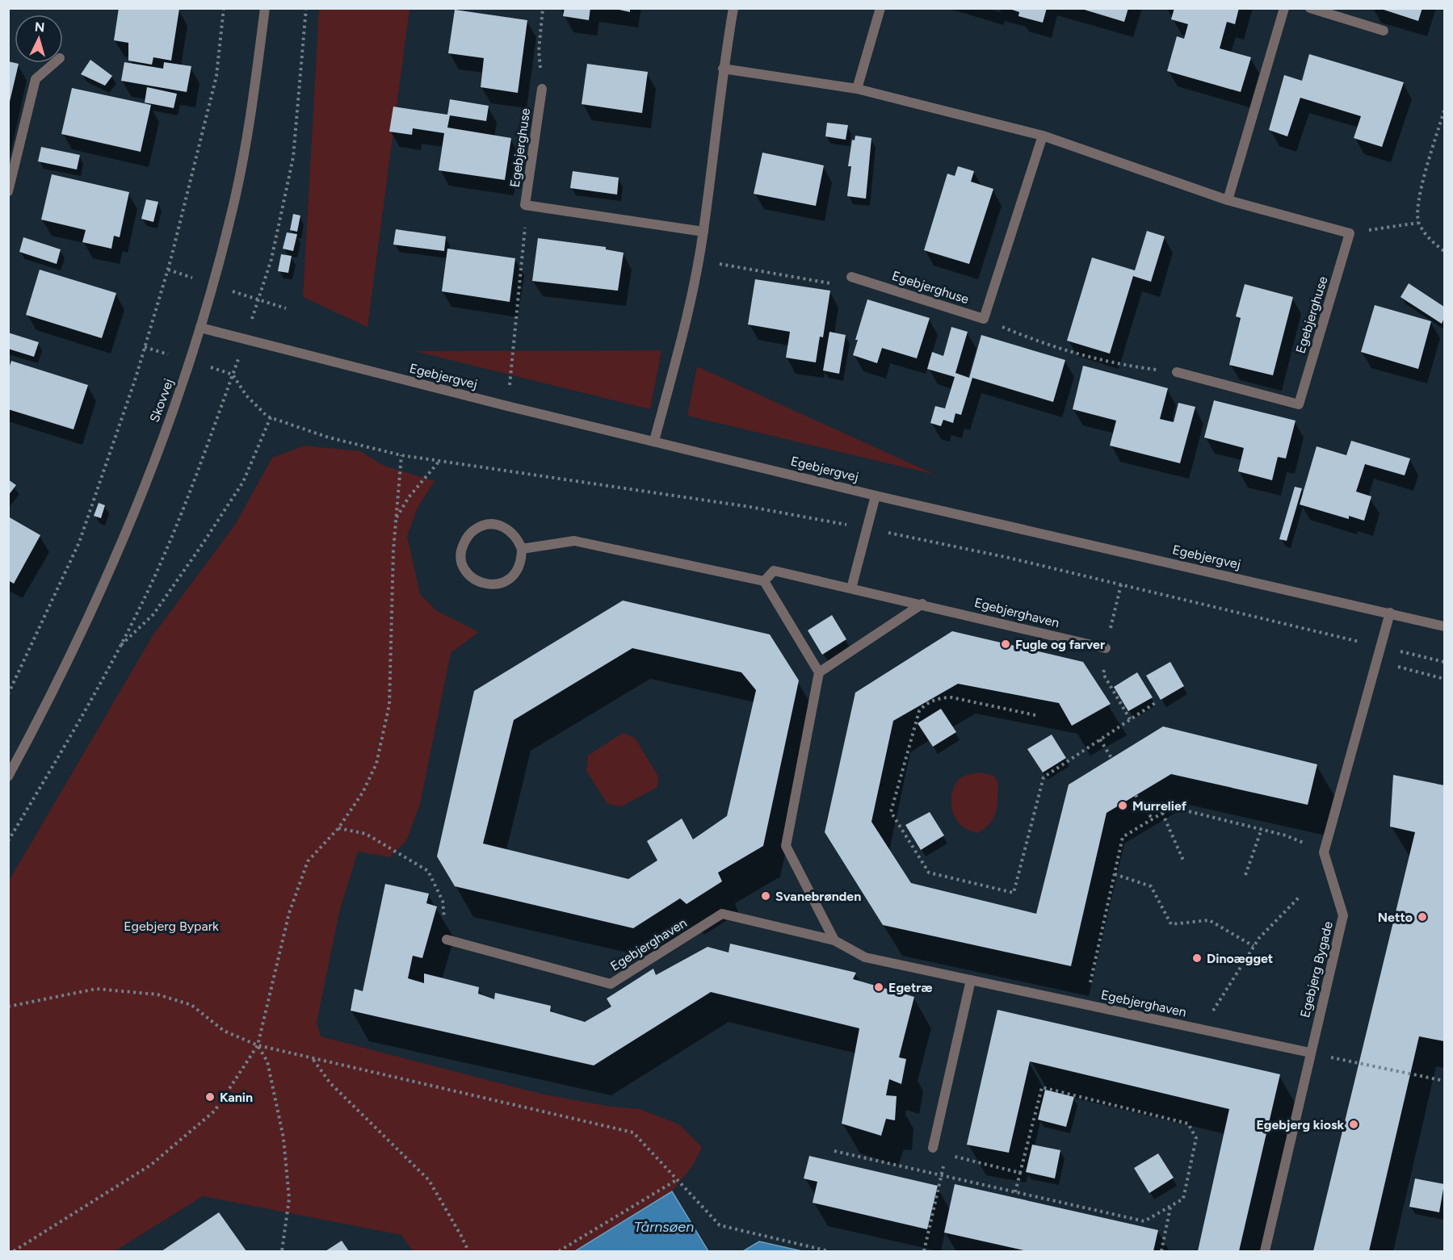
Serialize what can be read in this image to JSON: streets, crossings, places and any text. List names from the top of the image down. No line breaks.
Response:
{"streets":{"street":["Egebjerghuse","Egebjergvej","Skovvej","Egebjerghaven","Egebjerg Bygade"]},"crossings":[["Egebjergvej","Skovvej"],["Egebjerghaven","Egebjerg Bygade"]],"water":["Tårnsøen"],"parks":["Egebjerg Bypark"],"places":["Fugle og farver","Murrelief","Svanebrønden","Netto","Dinoægget","Egetræ","Kanin","Egebjerg kiosk"],"north":"top"}
